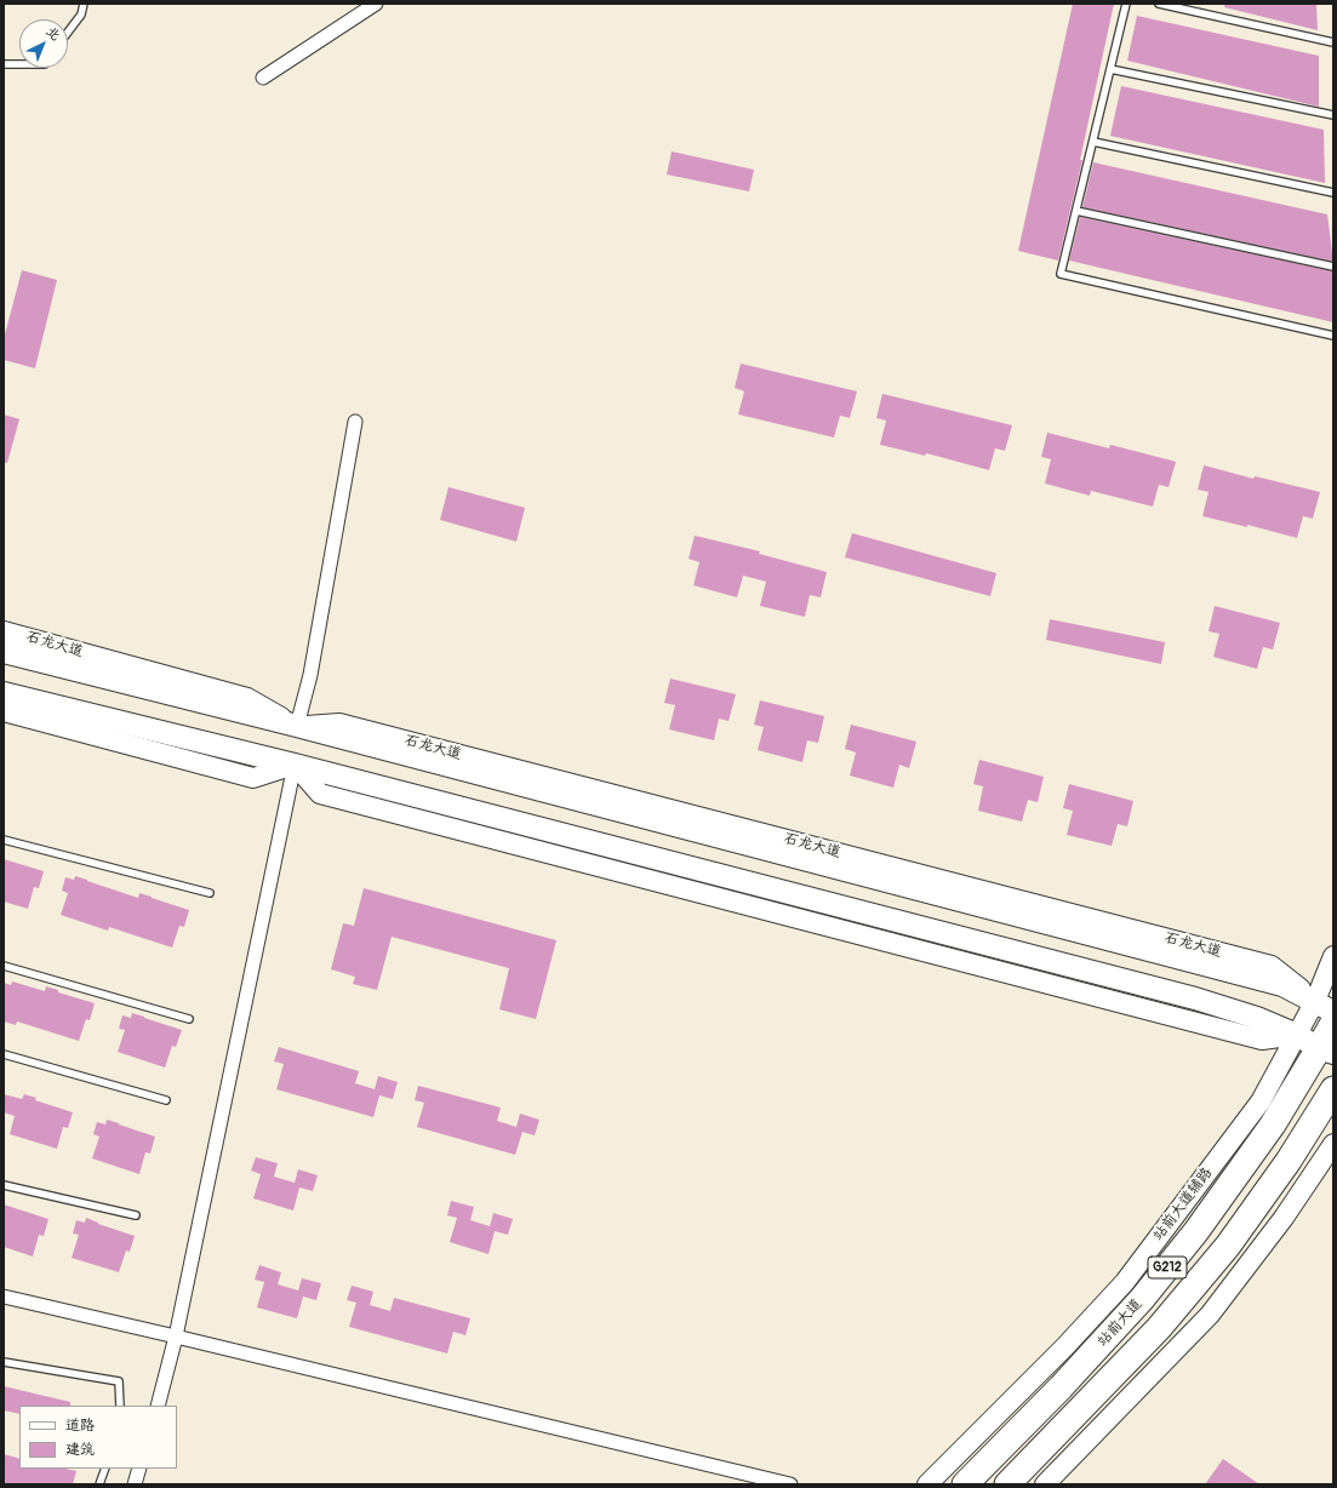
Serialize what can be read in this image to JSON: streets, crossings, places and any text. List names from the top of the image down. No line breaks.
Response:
{"streets":{"highway":["G212","站前大道"],"main road":["石龙大道"],"street":["站前大道辅路"]},"crossings":[["石龙大道","站前大道辅路"]],"legend":["道路","建筑"],"north":"top right"}
